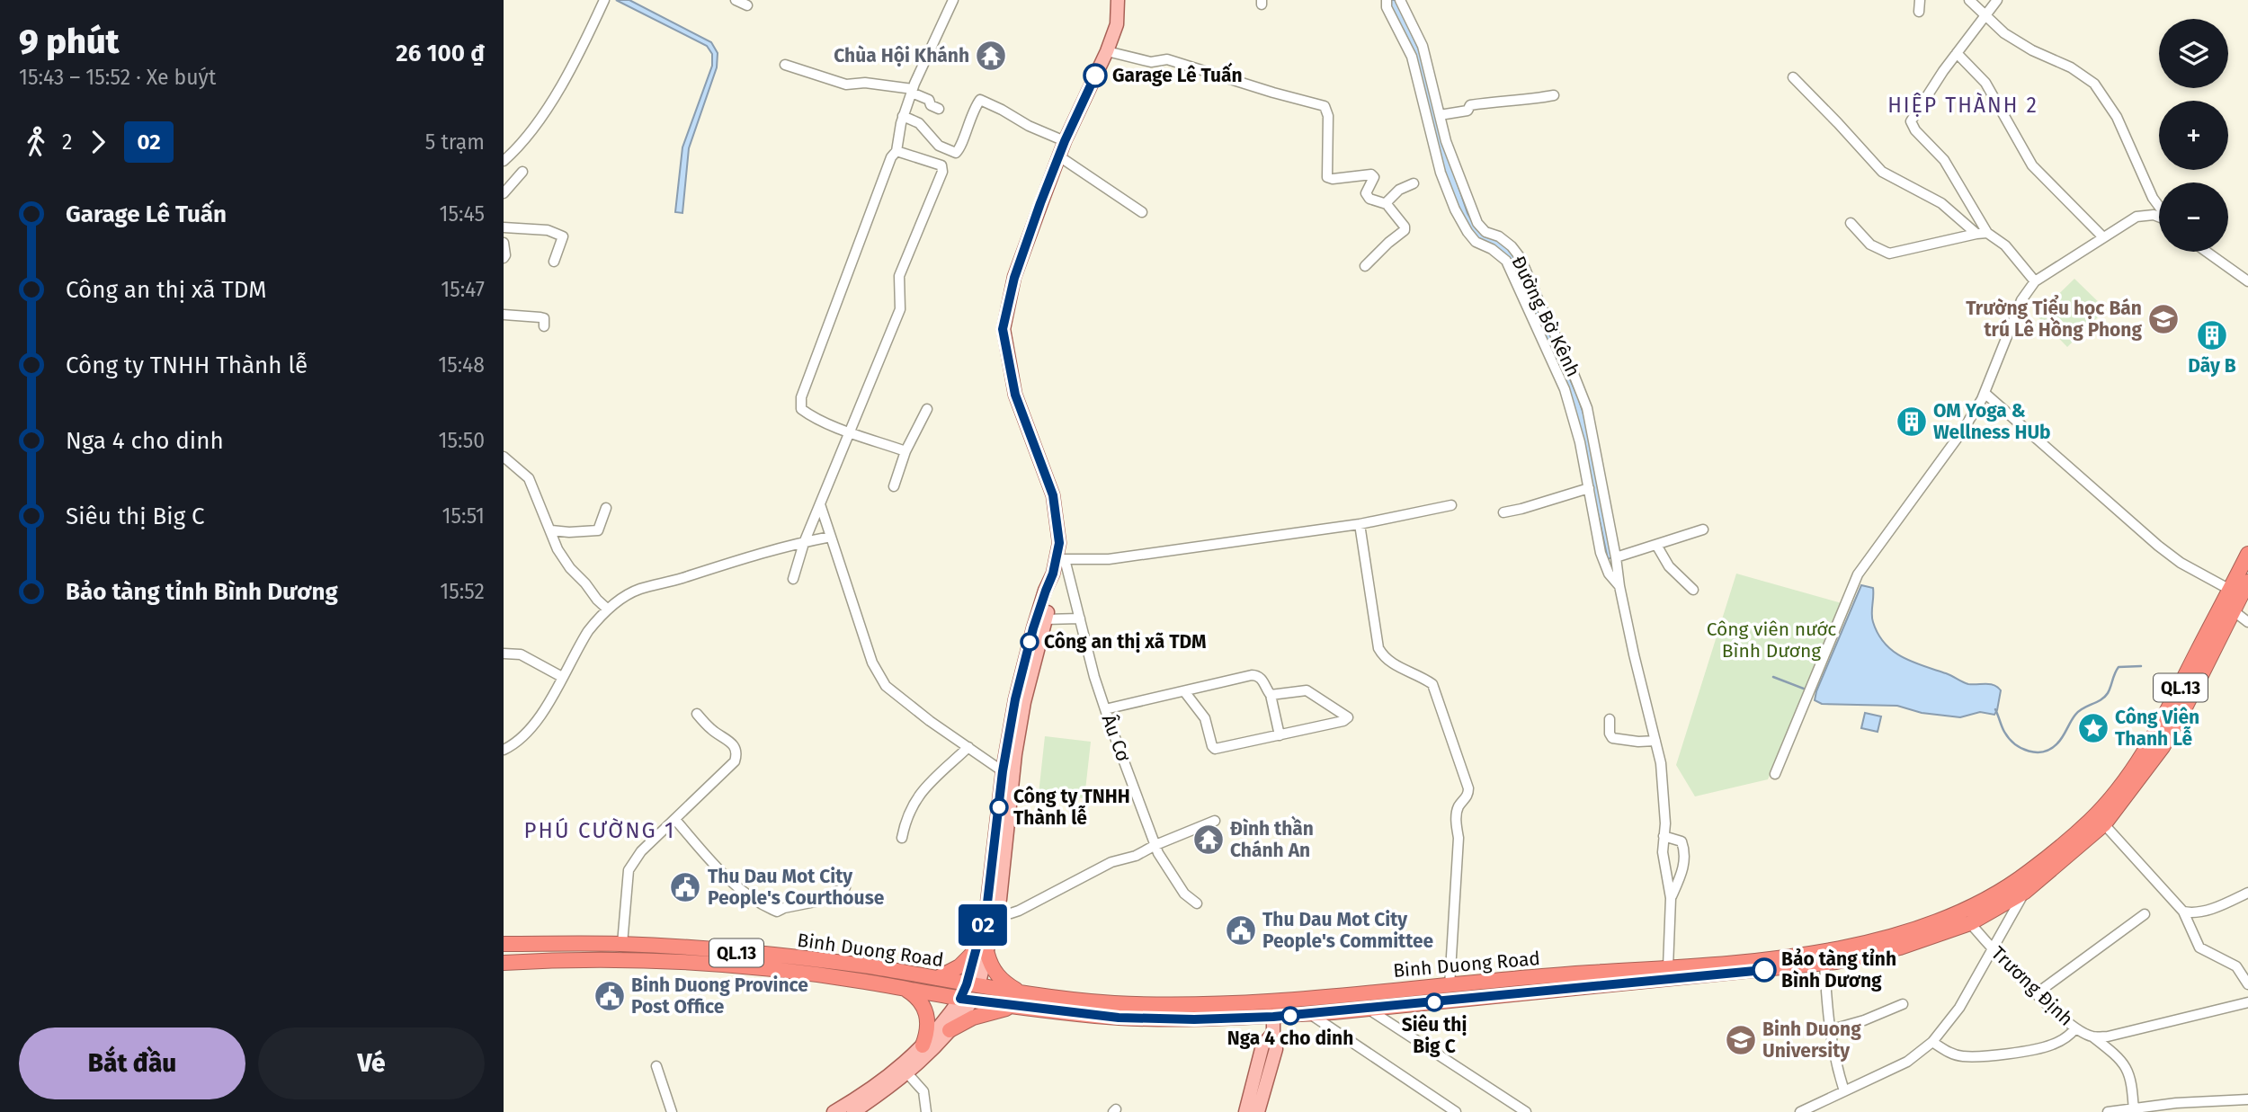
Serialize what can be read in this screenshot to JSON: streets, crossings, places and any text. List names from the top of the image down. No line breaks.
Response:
{"streets":{"highway":["QL.13","Binh Duong Road"],"street":["Đường Bờ Kênh","Âu Cơ","Trương Định"]},"crossings":[["Binh Duong Road","Trương Định"]],"districts":["HIỆP THÀNH 2","PHÚ CƯỜNG 1"],"parks":["Công viên nước Bình Dương"],"places":{"temple":["Chùa Hội Khánh","Đình thần Chánh An"],"other":["Garage Lê Tuấn","Công an thị xã TDM","Công ty TNHH Thành lễ","Bảo tàng tỉnh Bình Dương","Siêu thị Big C","Nga 4 cho dinh"],"school or university":["Trường Tiểu học Bán trú Lê Hồng Phong","Binh Duong University"],"building":["Dãy B","OM Yoga & Wellness HUb"],"place":["Công Viên Thanh Lễ"],"public building":["Thu Dau Mot City People's Courthouse","Thu Dau Mot City People's Committee","Binh Duong Province Post Office"]},"lines":["bus line 02"],"page":{"heading":["9 phút","15:43 – 15:52 · Xe buýt","26 100 ₫"],"on_map":"02","map_buttons":["+","−"],"legs":["2","02","5 trạm"],"list":[{"name":"Garage Lê Tuấn","value":"15:45"},{"name":"Công an thị xã TDM","value":"15:47"},{"name":"Công ty TNHH Thành lễ","value":"15:48"},{"name":"Nga 4 cho dinh","value":"15:50"},{"name":"Siêu thị Big C","value":"15:51"},{"name":"Bảo tàng tỉnh Bình Dương","value":"15:52"}],"buttons":["Bắt đầu","Vé"]}}
